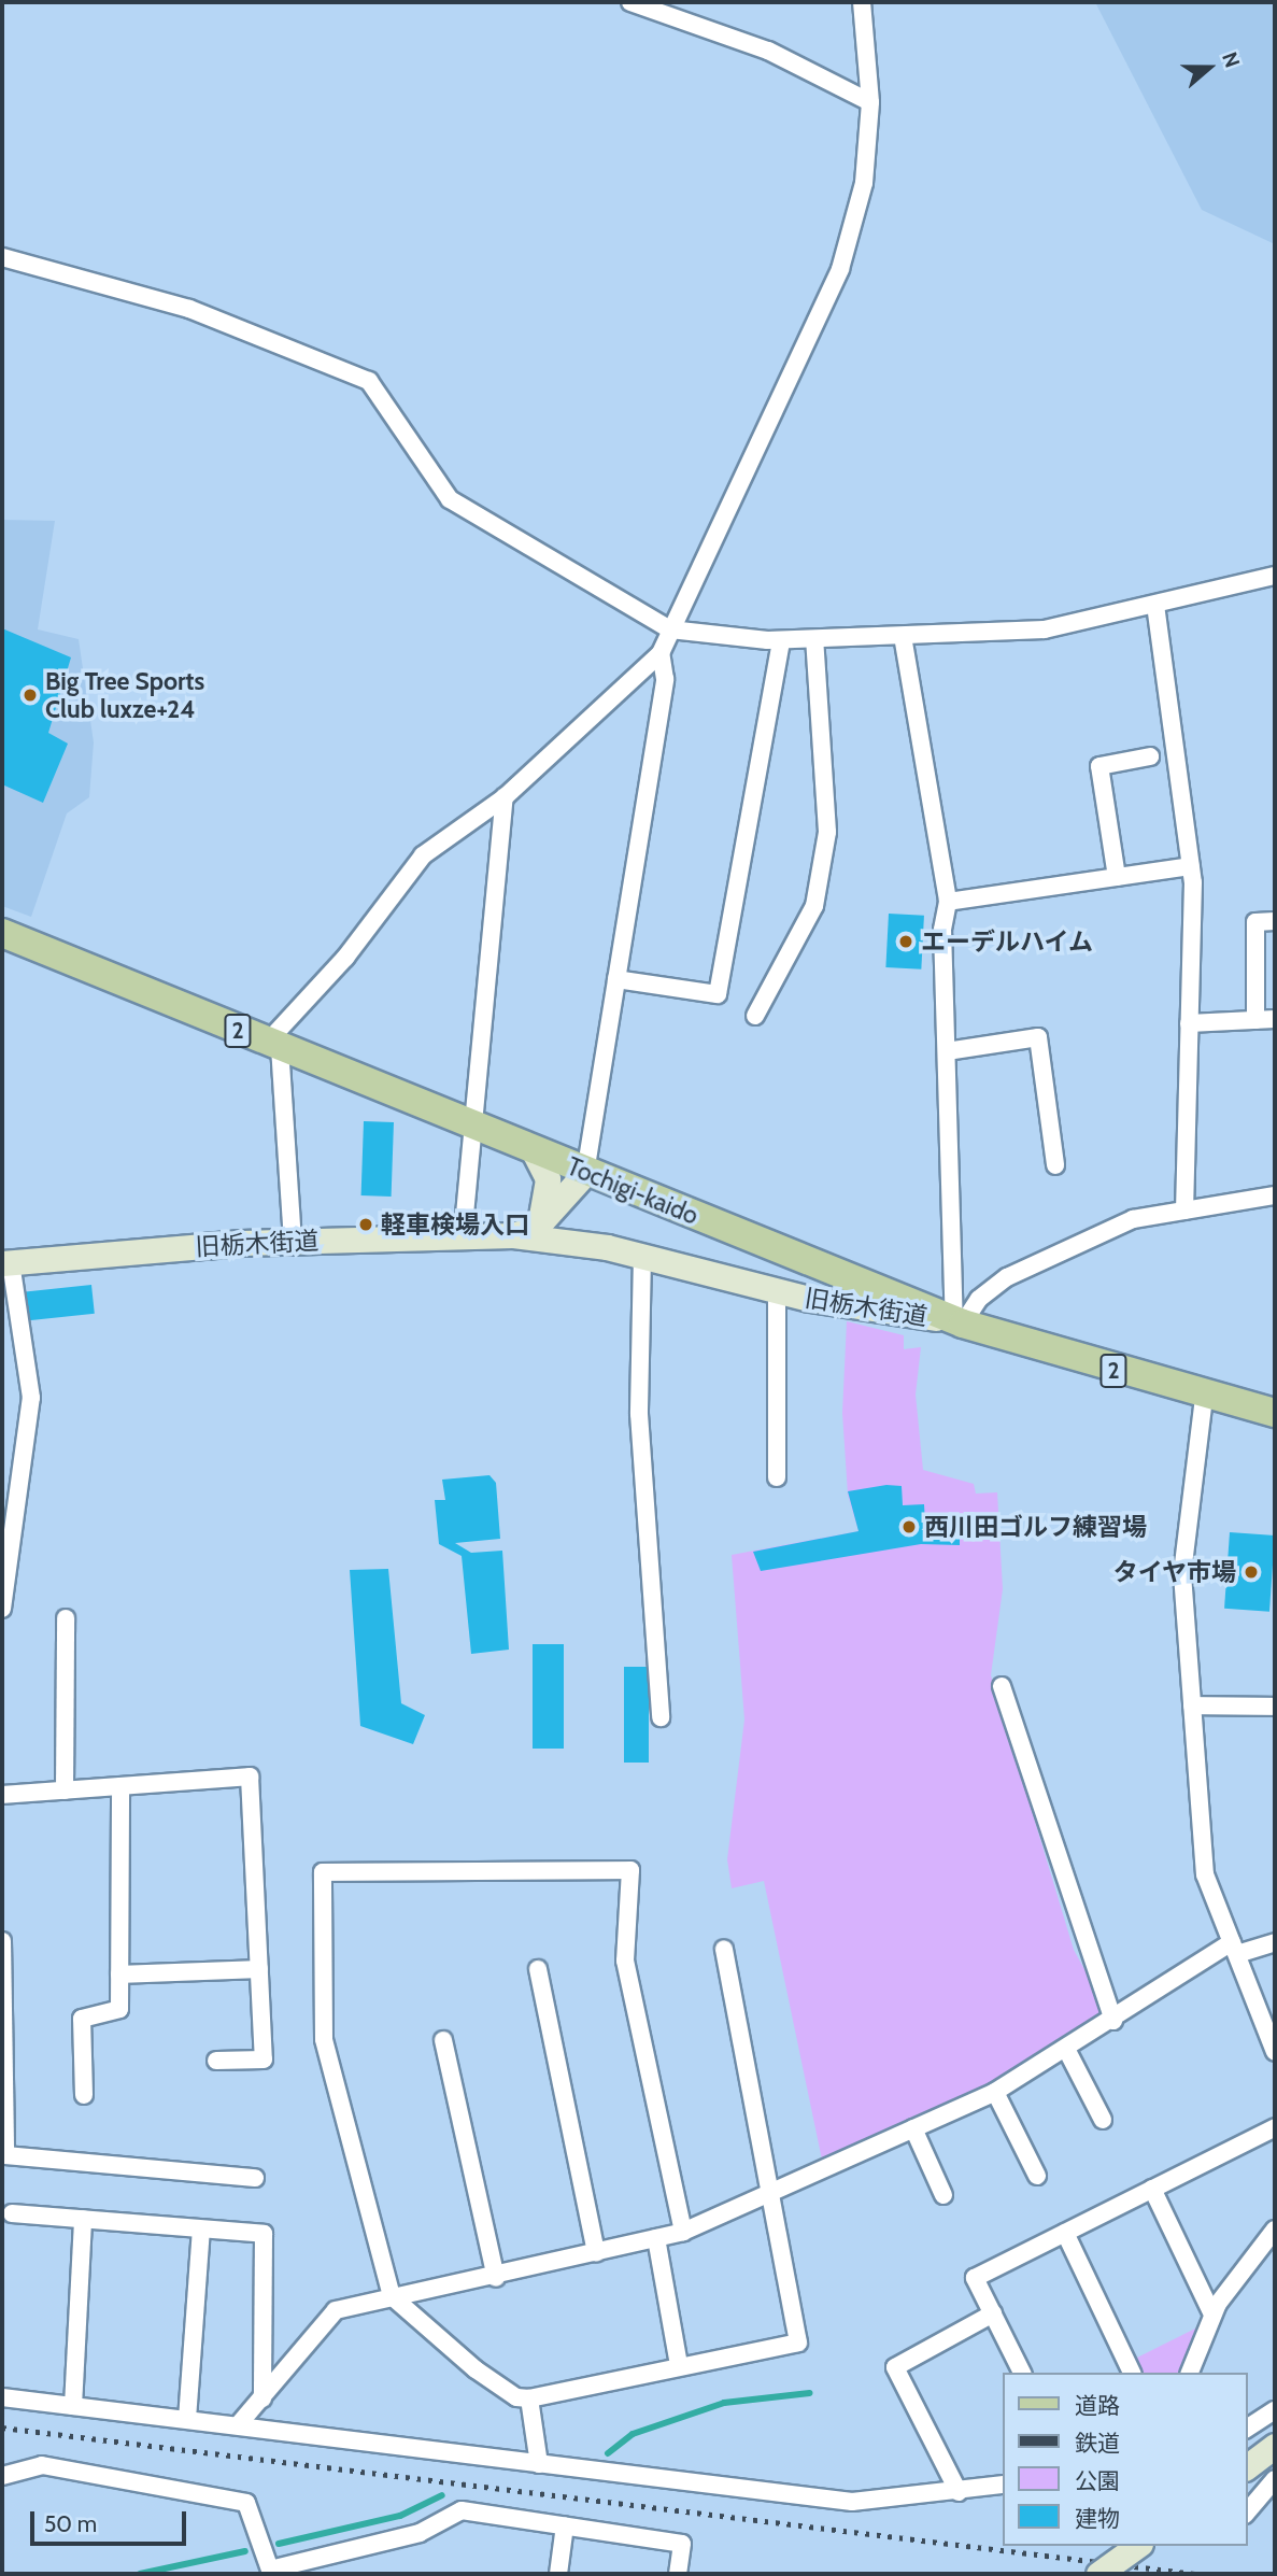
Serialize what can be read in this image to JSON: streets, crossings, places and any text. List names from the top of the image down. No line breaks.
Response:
{"streets":{"main road":["2","Tochigi-kaido","旧栃木街道"]},"crossings":[["Tochigi-kaido","旧栃木街道"]],"places":["Big Tree Sports Club luxze+24","エーデルハイム","軽車検場入口","西川田ゴルフ練習場","タイヤ市場"],"legend":["道路","鉄道","公園","建物"],"scale_bar":"50 m","north":"right"}
